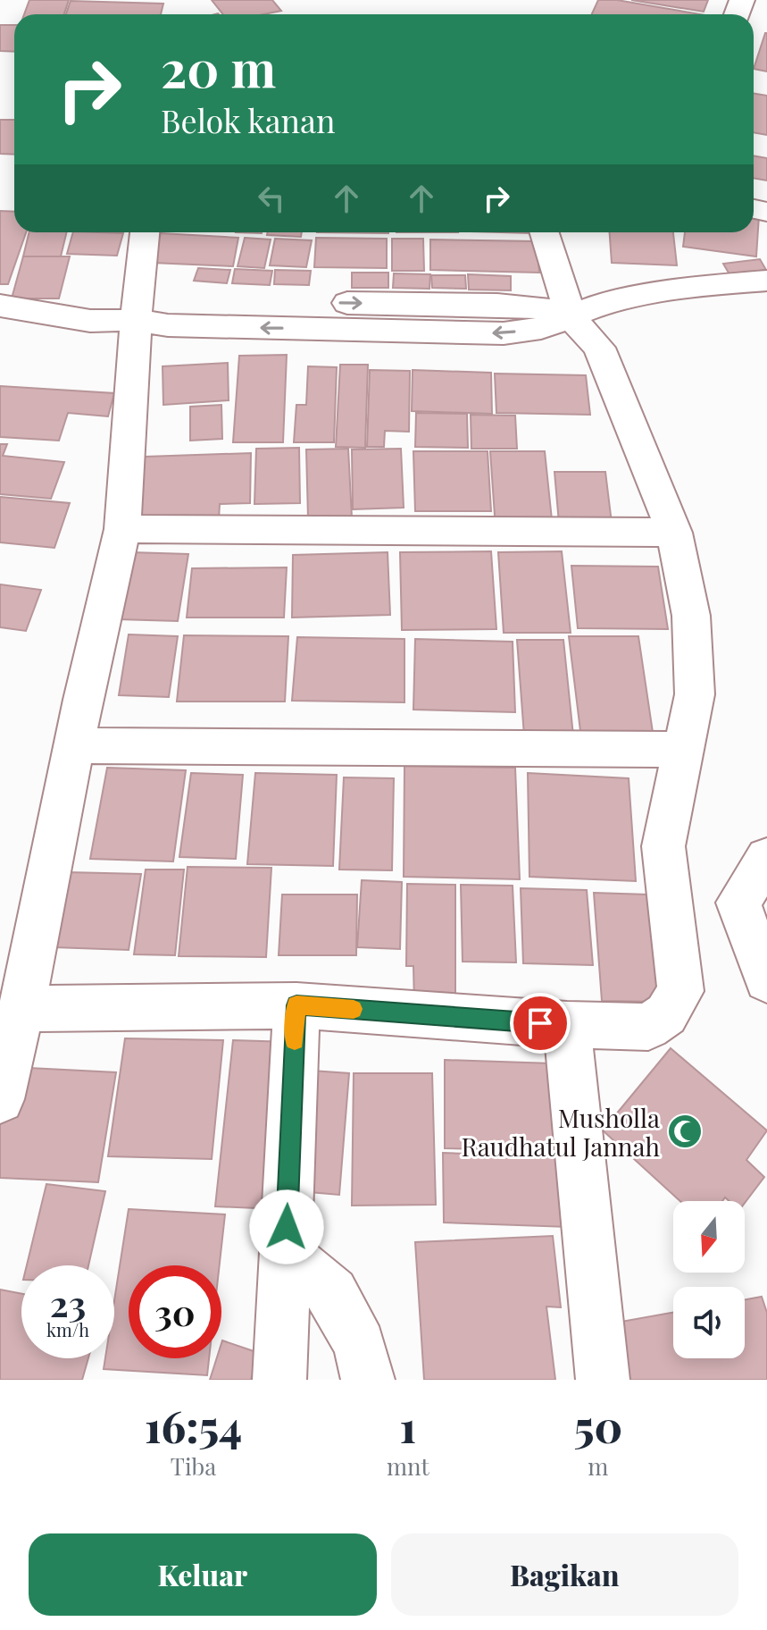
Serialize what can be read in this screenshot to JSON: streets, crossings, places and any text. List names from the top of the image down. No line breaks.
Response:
{"places":{"mosque":["Musholla Raudhatul Jannah"]},"north":"bottom","page":{"turn":["20 m","Belok kanan"],"speed":"23 km/h","limit":"30","eta":["16:54","Tiba","1","mnt","50","m"],"buttons":["Keluar","Bagikan"]}}
